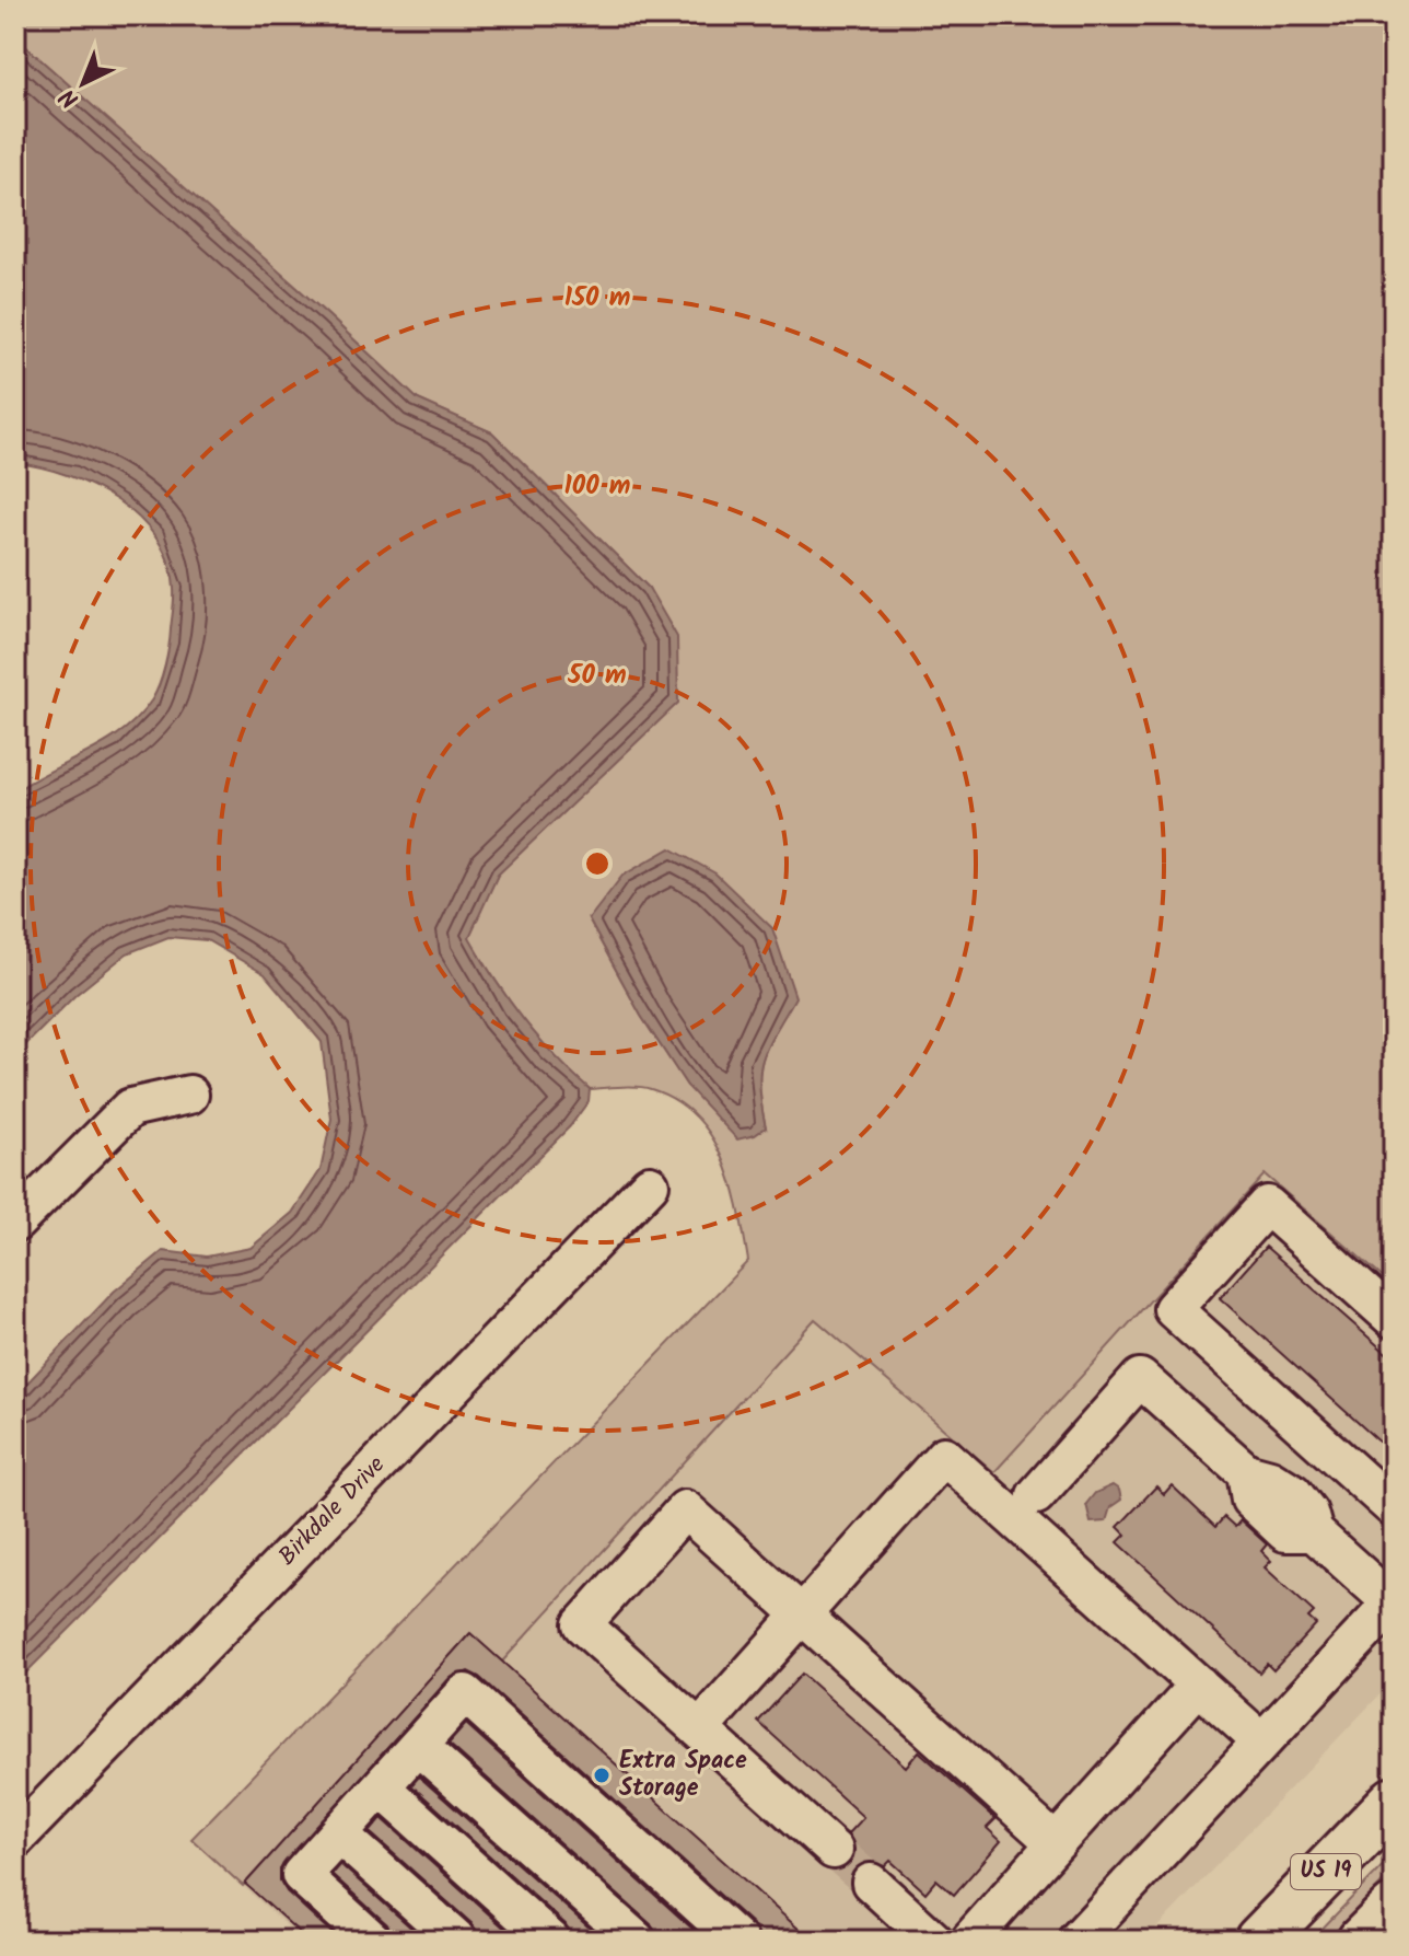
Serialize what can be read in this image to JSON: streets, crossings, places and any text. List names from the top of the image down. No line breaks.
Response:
{"streets":{"highway":["US 19"],"street":["Birkdale Drive"]},"places":["Extra Space Storage"],"north":"bottom left","rings":["150 m","100 m","50 m"]}
